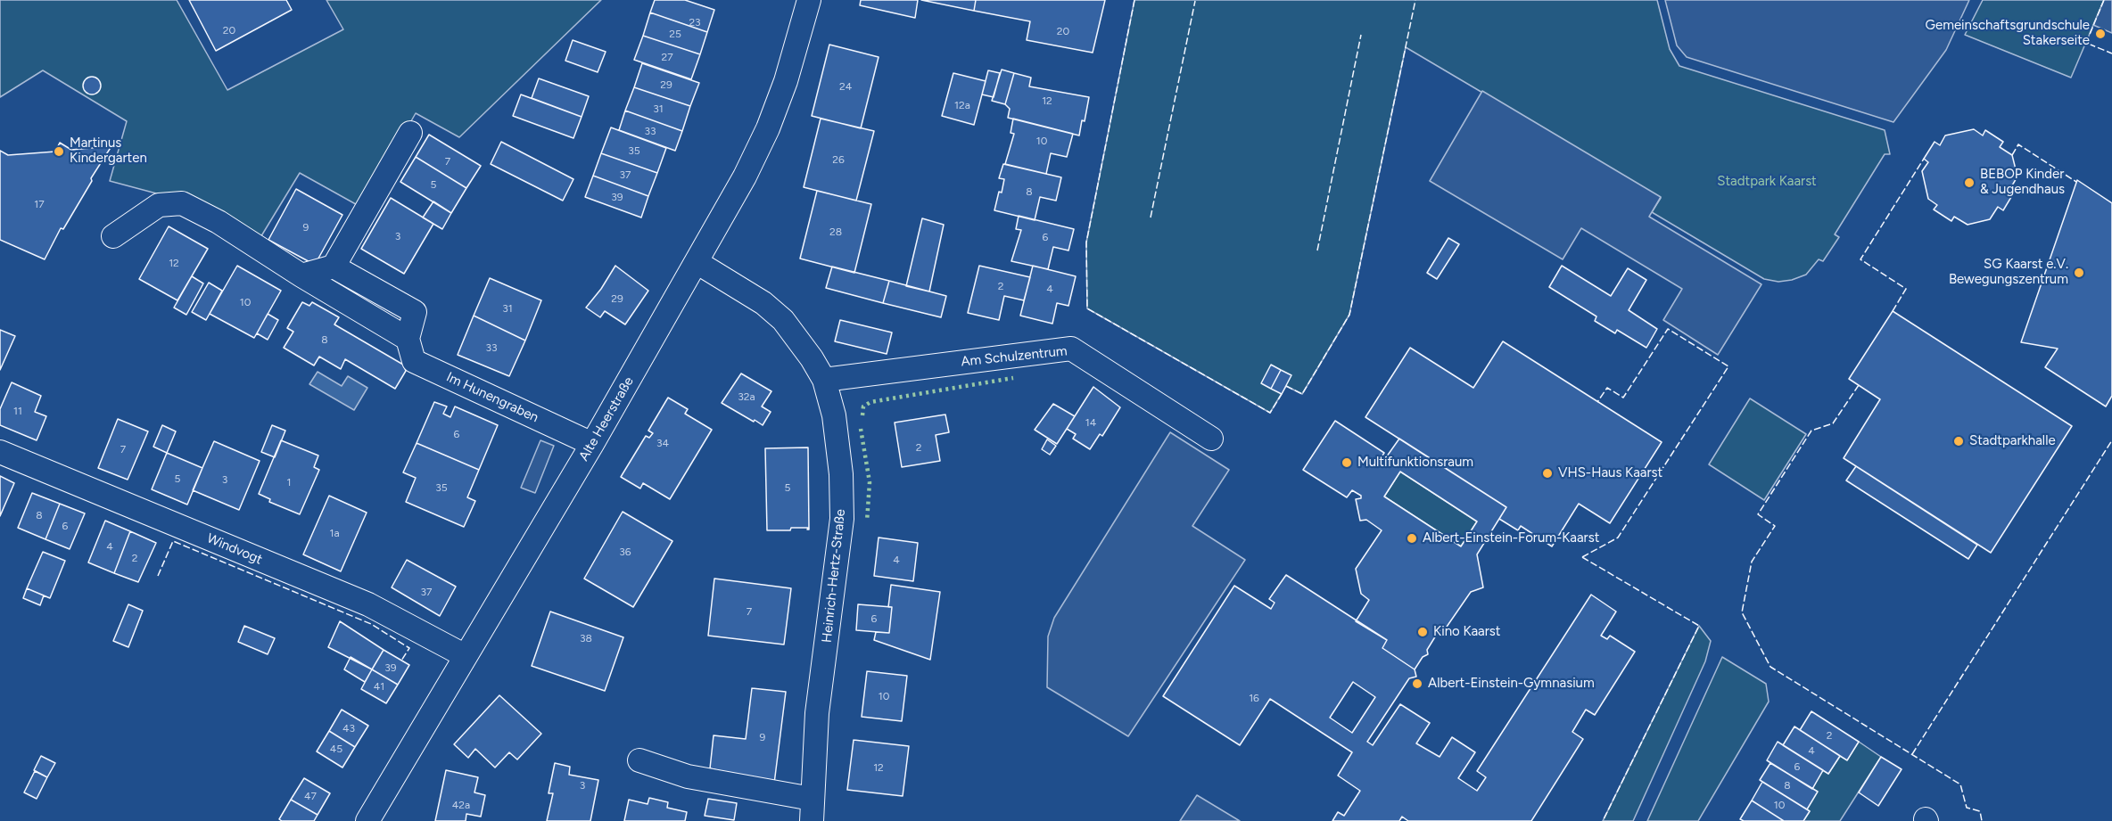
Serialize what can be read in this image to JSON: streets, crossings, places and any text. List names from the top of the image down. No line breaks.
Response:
{"streets":{"street":["Am Schulzentrum","Im Hunengraben","Alte Heerstraße","Windvogt","Heinrich-Hertz-Straße"]},"crossings":[["Am Schulzentrum","Heinrich-Hertz-Straße"],["Im Hunengraben","Alte Heerstraße"],["Alte Heerstraße","Windvogt"],["Alte Heerstraße","Heinrich-Hertz-Straße"]],"parks":["Stadtpark Kaarst"],"places":["Gemeinschaftsgrundschule Stakerseite","Martinus Kindergarten","BEBOP Kinder & Jugendhaus","SG Kaarst e.V. Bewegungszentrum","Stadtparkhalle","Multifunktionsraum","VHS-Haus Kaarst","Albert-Einstein-Forum-Kaarst","Kino Kaarst","Albert-Einstein-Gymnasium"],"house_numbers":["23","20","20","25","27","29","24","12","12a","31","33","10","35","26","7","37","5","8","39","17","9","28","3","6","12","2","4","29","10","31","8","33","32a","11","14","6","34","2","7","5","3","1","35","5","8","6","1a","4","36","2","4","37","7","6","38","39","41","10","16","43","2","9","45","4","6","12","3","8","47","42a","10"]}
